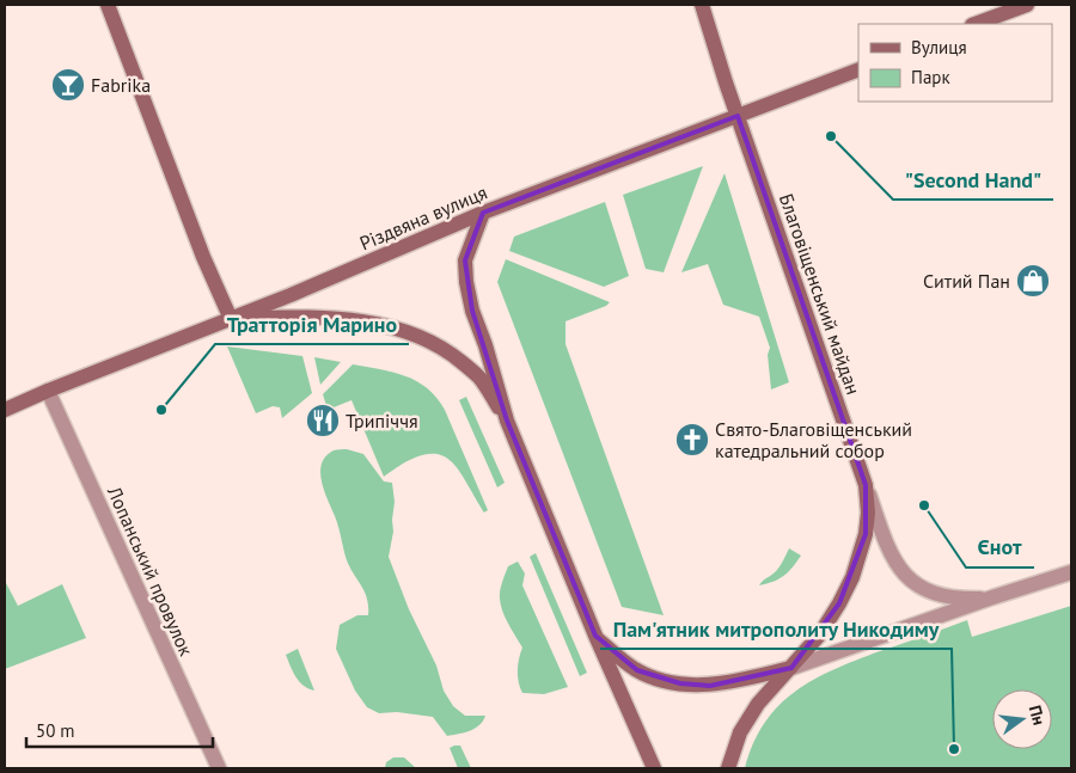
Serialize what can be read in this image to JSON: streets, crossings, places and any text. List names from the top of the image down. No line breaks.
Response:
{"streets":{"street":["Різдвяна вулиця","Благовіщенський майдан","Лопанський провулок"]},"crossings":[["Різдвяна вулиця","Благовіщенський майдан"],["Різдвяна вулиця","Лопанський провулок"]],"places":{"bar":["Fabrika"],"other":["\"Second Hand\"","Тратторія Марино","Єнот","Пам'ятник митрополиту Никодиму"],"shop":["Ситий Пан"],"restaurant":["Трипіччя"],"church":["Свято-Благовіщенський катедральний собор"]},"legend":["Вулиця","Парк"],"scale_bar":"50 m","north":"right"}
